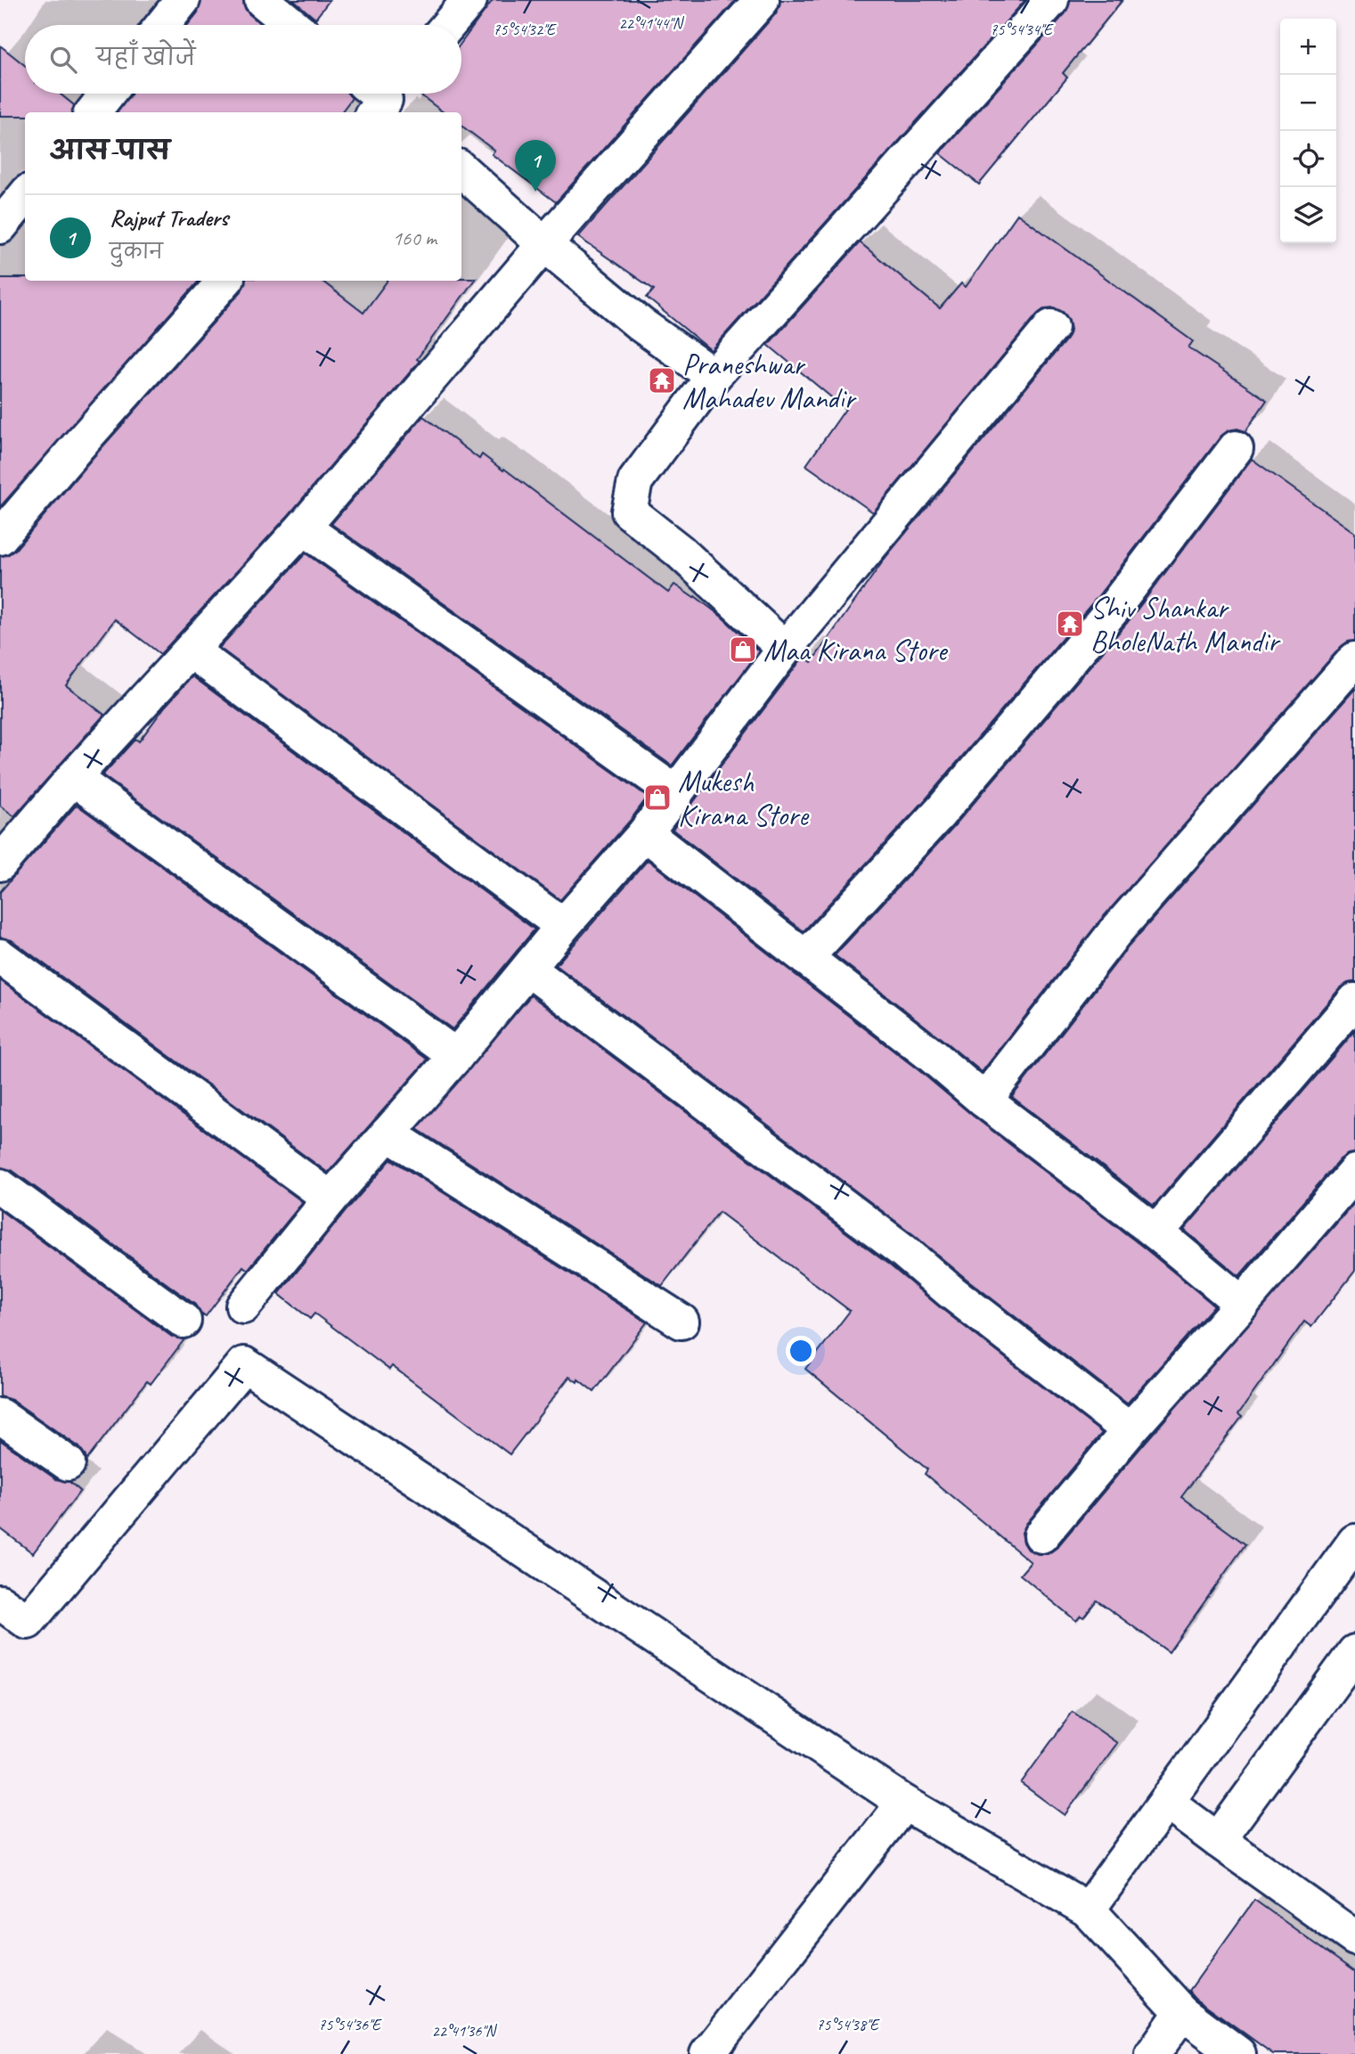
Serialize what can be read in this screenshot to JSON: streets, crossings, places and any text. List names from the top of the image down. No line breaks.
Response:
{"places":{"temple":["Praneshwar Mahadev Mandir","Shiv Shankar BholeNath Mandir"],"shop":["Maa Kirana Store","Mukesh Kirana Store"]},"page":{"map_buttons":["+","−"],"search":"यहाँ खोजें","heading":"आस-पास","pins":"1","list":[{"mark":"1","name":"Rajput Traders","note":"दुकान","value":"160 m"}]},"coordinates":["22°41'44\"N","75°54'32\"E","75°54'34\"E","75°54'36\"E","75°54'38\"E","22°41'36\"N"]}
